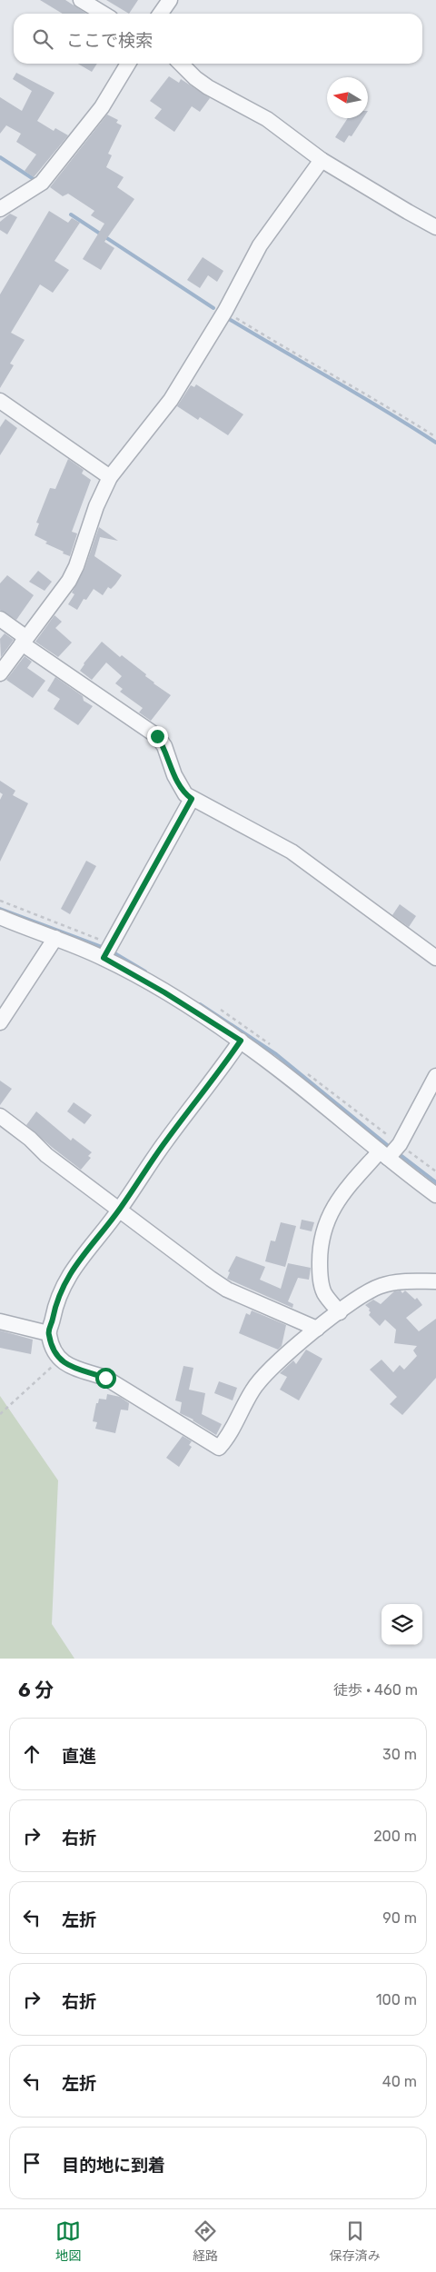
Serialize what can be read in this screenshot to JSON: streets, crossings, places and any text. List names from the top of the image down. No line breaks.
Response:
{"north":"left","page":{"search":"ここで検索","heading":["6 分","徒歩 · 460 m"],"list":[["直進","30 m"],["右折","200 m"],["左折","90 m"],["右折","100 m"],["左折","40 m"],"目的地に到着"],"nav":["地図","経路","保存済み"]}}
